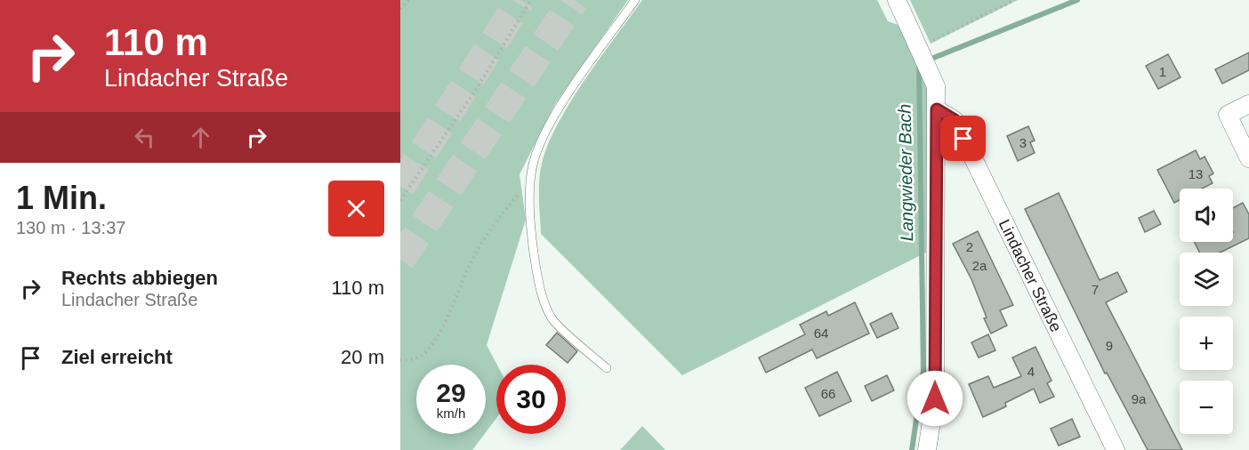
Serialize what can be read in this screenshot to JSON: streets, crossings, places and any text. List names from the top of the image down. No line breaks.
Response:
{"streets":{"street":["Lindacher Straße"]},"water":["Langwieder Bach"],"house_numbers":["1","3","13","2","2a","7","64","9","4","66","9a"],"page":{"turn":["110 m","Lindacher Straße"],"heading":["1 Min.","130 m · 13:37"],"map_buttons":["+","−"],"list":[{"name":"Rechts abbiegen","note":"Lindacher Straße","value":"110 m"},{"name":"Ziel erreicht","value":"20 m"}],"speed":"29 km/h","limit":"30"}}
